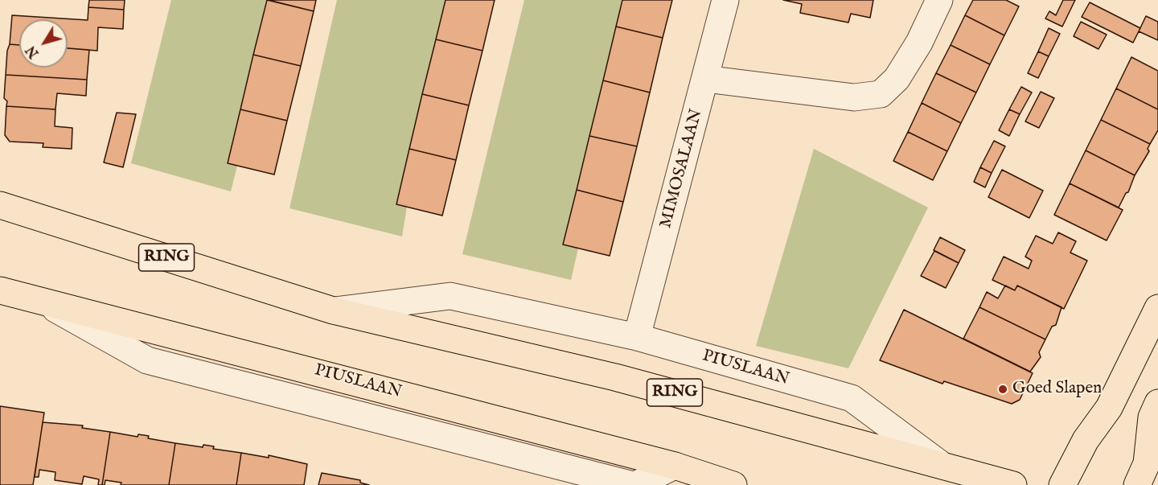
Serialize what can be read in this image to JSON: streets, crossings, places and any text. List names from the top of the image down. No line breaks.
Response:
{"streets":{"main road":["RING","PIUSLAAN"],"street":["MIMOSALAAN"]},"crossings":[["MIMOSALAAN","PIUSLAAN"]],"places":["Goed Slapen"],"north":"bottom left"}
